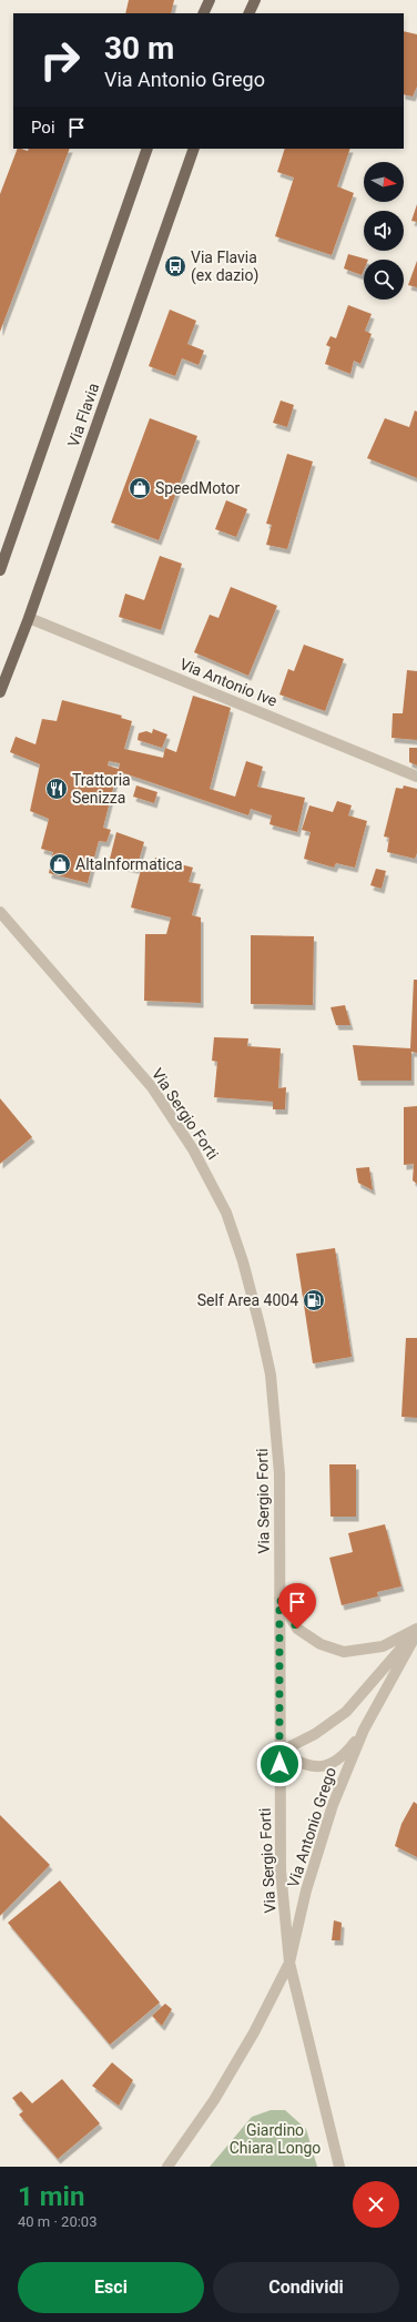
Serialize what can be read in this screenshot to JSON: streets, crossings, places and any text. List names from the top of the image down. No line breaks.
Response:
{"streets":{"main road":["Via Flavia"],"street":["Via Antonio Ive","Via Sergio Forti","Via Antonio Grego"]},"crossings":[["Via Flavia","Via Antonio Ive"],["Via Sergio Forti","Via Antonio Grego"]],"parks":["Giardino Chiara Longo"],"places":{"bus stop":["Via Flavia (ex dazio)"],"shop":["SpeedMotor","AltaInformatica"],"restaurant":["Trattoria Senizza"],"fuel station":["Self Area 4004"]},"north":"right","page":{"turn":["30 m","Via Antonio Grego"],"then":"Poi","heading":["1 min","40 m · 20:03"],"buttons":["Esci","Condividi"]}}
